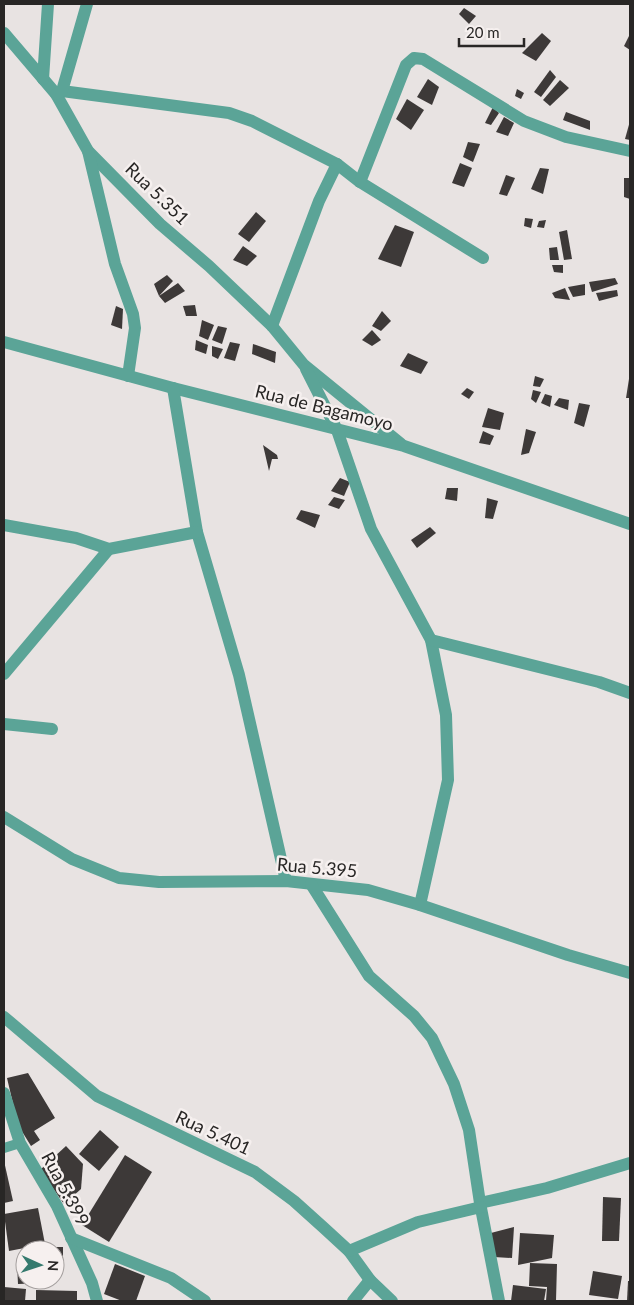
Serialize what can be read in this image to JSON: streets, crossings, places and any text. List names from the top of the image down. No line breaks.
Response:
{"streets":{"street":["Rua 5.351","Rua de Bagamoyo","Rua 5.395","Rua 5.401","Rua 5.399"]},"scale_bar":"20 m","north":"right"}
